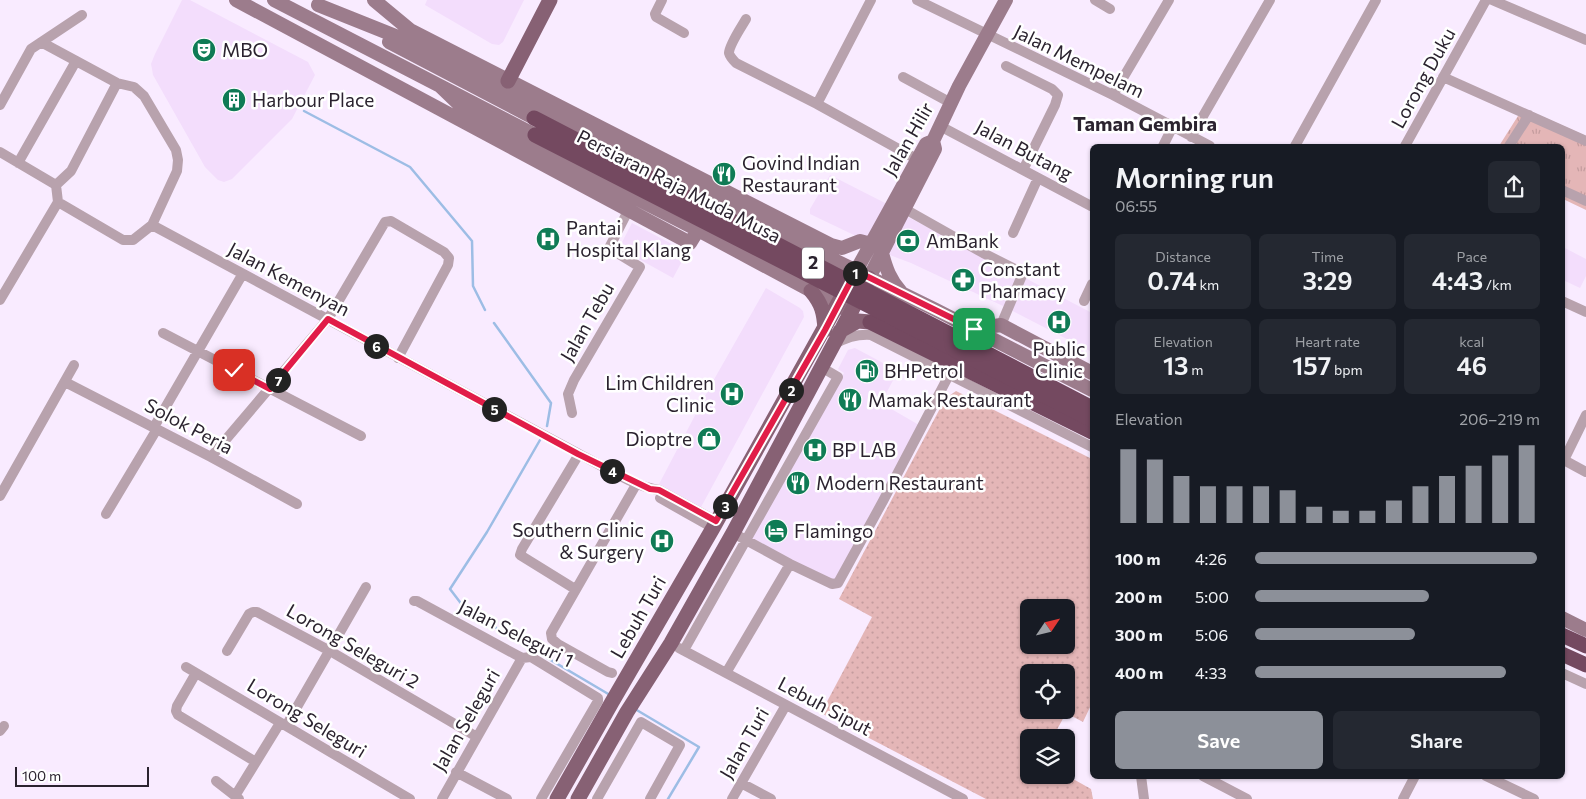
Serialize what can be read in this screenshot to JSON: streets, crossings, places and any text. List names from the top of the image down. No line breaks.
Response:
{"streets":{"highway":["Persiaran Raja Muda Musa","2"],"main road":["Jalan Hilir","Lebuh Turi"],"street":["Jalan Mempelam","Lorong Duku","Jalan Butang","Jalan Kemenyan","Jalan Tebu","Solok Peria","Jalan Seleguri 1","Lorong Seleguri 2","Lebuh Siput","Lorong Seleguri","Jalan Seleguri","Jalan Turi"]},"crossings":[["Jalan Mempelam","Jalan Hilir"],["Jalan Hilir","Jalan Butang"],["Jalan Hilir","Lebuh Turi"],["Jalan Kemenyan","Lebuh Turi"],["Lebuh Turi","Jalan Seleguri 1"],["Lebuh Turi","Lebuh Siput"],["Jalan Seleguri 1","Jalan Seleguri"],["Lorong Seleguri 2","Jalan Seleguri"],["Lebuh Siput","Jalan Turi"]],"districts":["Taman Gembira"],"places":{"theatre":["MBO"],"building":["Harbour Place"],"restaurant":["Govind Indian Restaurant","Mamak Restaurant","Modern Restaurant"],"hospital":["Pantai Hospital Klang","Public Clinic","Lim Children Clinic","BP LAB","Southern Clinic & Surgery"],"bank":["AmBank"],"pharmacy":["Constant Pharmacy"],"fuel station":["BHPetrol"],"shop":["Dioptre"],"hotel":["Flamingo"]},"scale_bar":"100 m","north":"top right","page":{"heading":["Morning run","06:55"],"stats":[["Distance","0.74 km"],["Time","3:29"],["Pace","4:43 /km"],["Elevation","13 m"],["Heart rate","157 bpm"],["kcal","46"]],"pins":["1","6","7","2","5","4","3"],"chart":["Elevation","206–219 m"],"list":[{"name":"100 m","note":"4:26"},{"name":"200 m","note":"5:00"},{"name":"300 m","note":"5:06"},{"name":"400 m","note":"4:33"}],"buttons":["Save","Share"],"scale":"100 m"}}
